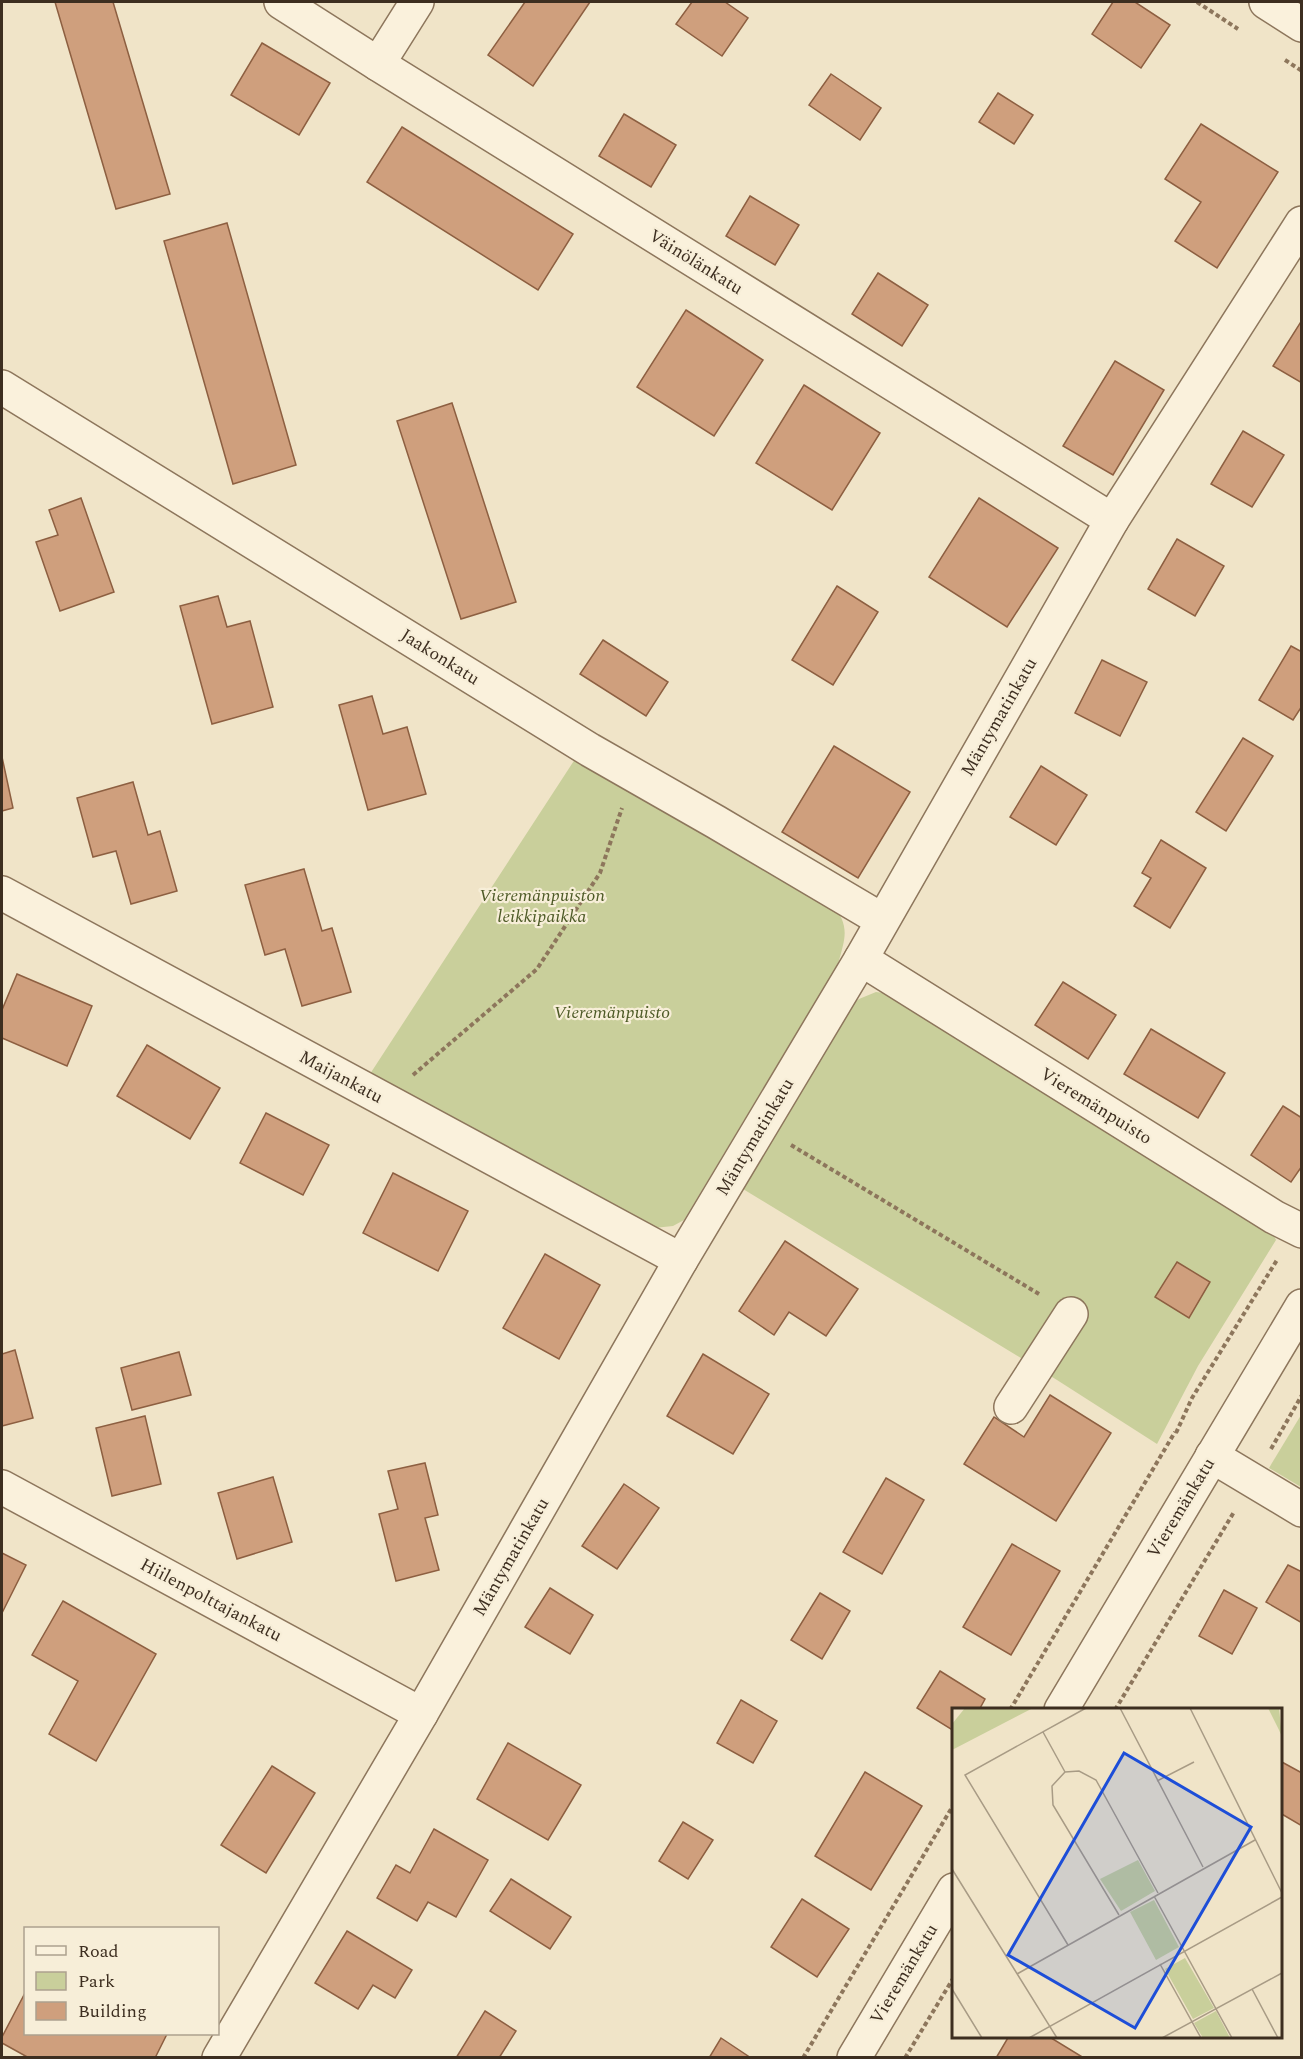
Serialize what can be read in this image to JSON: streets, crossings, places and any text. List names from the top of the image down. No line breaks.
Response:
{"streets":{"street":["Väinölänkatu","Jaakonkatu","Mäntymatinkatu","Maijankatu","Vieremänpuisto","Vieremänkatu","Hiilenpolttajankatu"]},"crossings":[["Väinölänkatu","Mäntymatinkatu"],["Jaakonkatu","Mäntymatinkatu"],["Mäntymatinkatu","Maijankatu"],["Mäntymatinkatu","Vieremänpuisto"],["Mäntymatinkatu","Hiilenpolttajankatu"]],"parks":["Vieremänpuiston leikkipaikka","Vieremänpuisto"],"legend":["Road","Park","Building"]}
